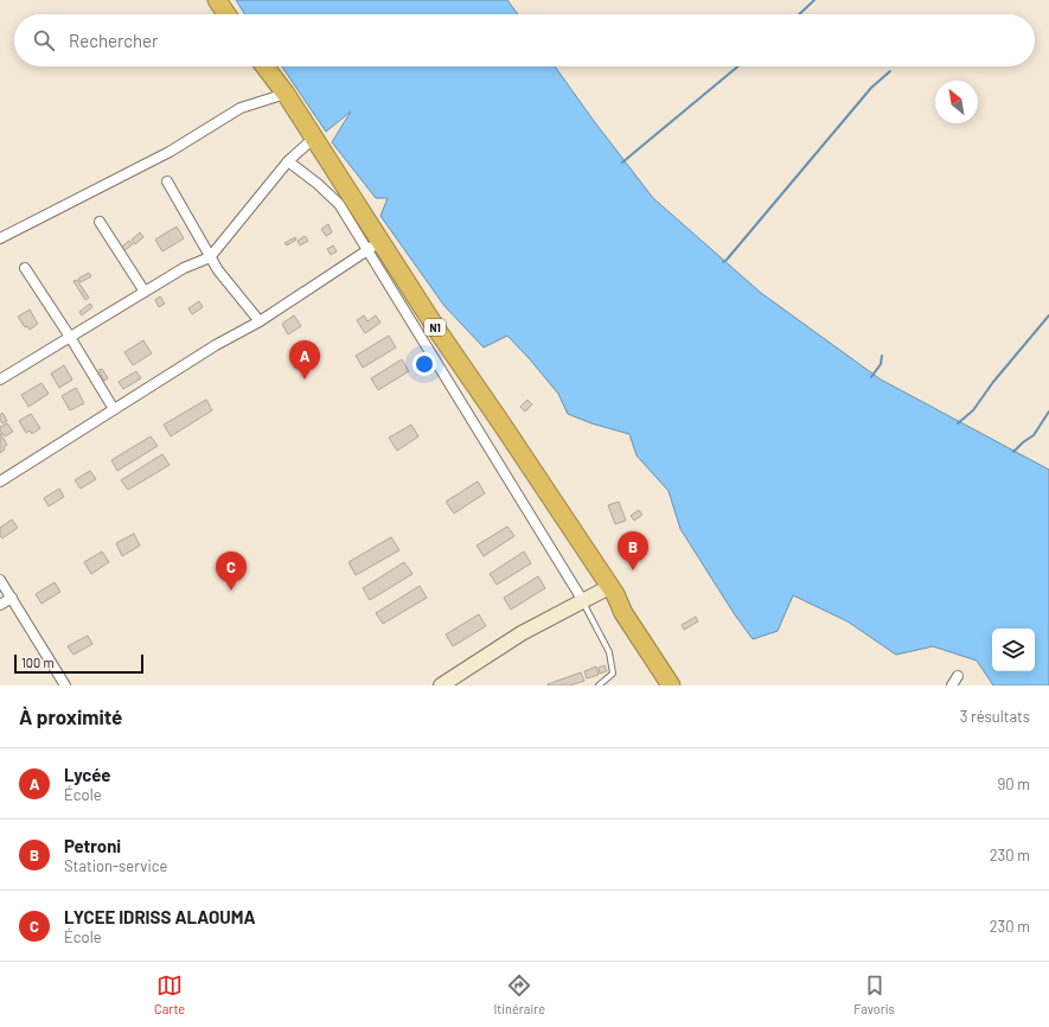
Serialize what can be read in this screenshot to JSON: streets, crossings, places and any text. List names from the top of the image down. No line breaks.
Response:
{"streets":{"highway":["N1"]},"scale_bar":"100 m","north":"top left","page":{"search":"Rechercher","pins":["A","B","C"],"scale":"100 m","heading":["À proximité","3 résultats"],"list":[{"mark":"A","name":"Lycée","note":"École","value":"90 m"},{"mark":"B","name":"Petroni","note":"Station-service","value":"230 m"},{"mark":"C","name":"LYCEE IDRISS ALAOUMA","note":"École","value":"230 m"}],"nav":["Carte","Itinéraire","Favoris"]}}
